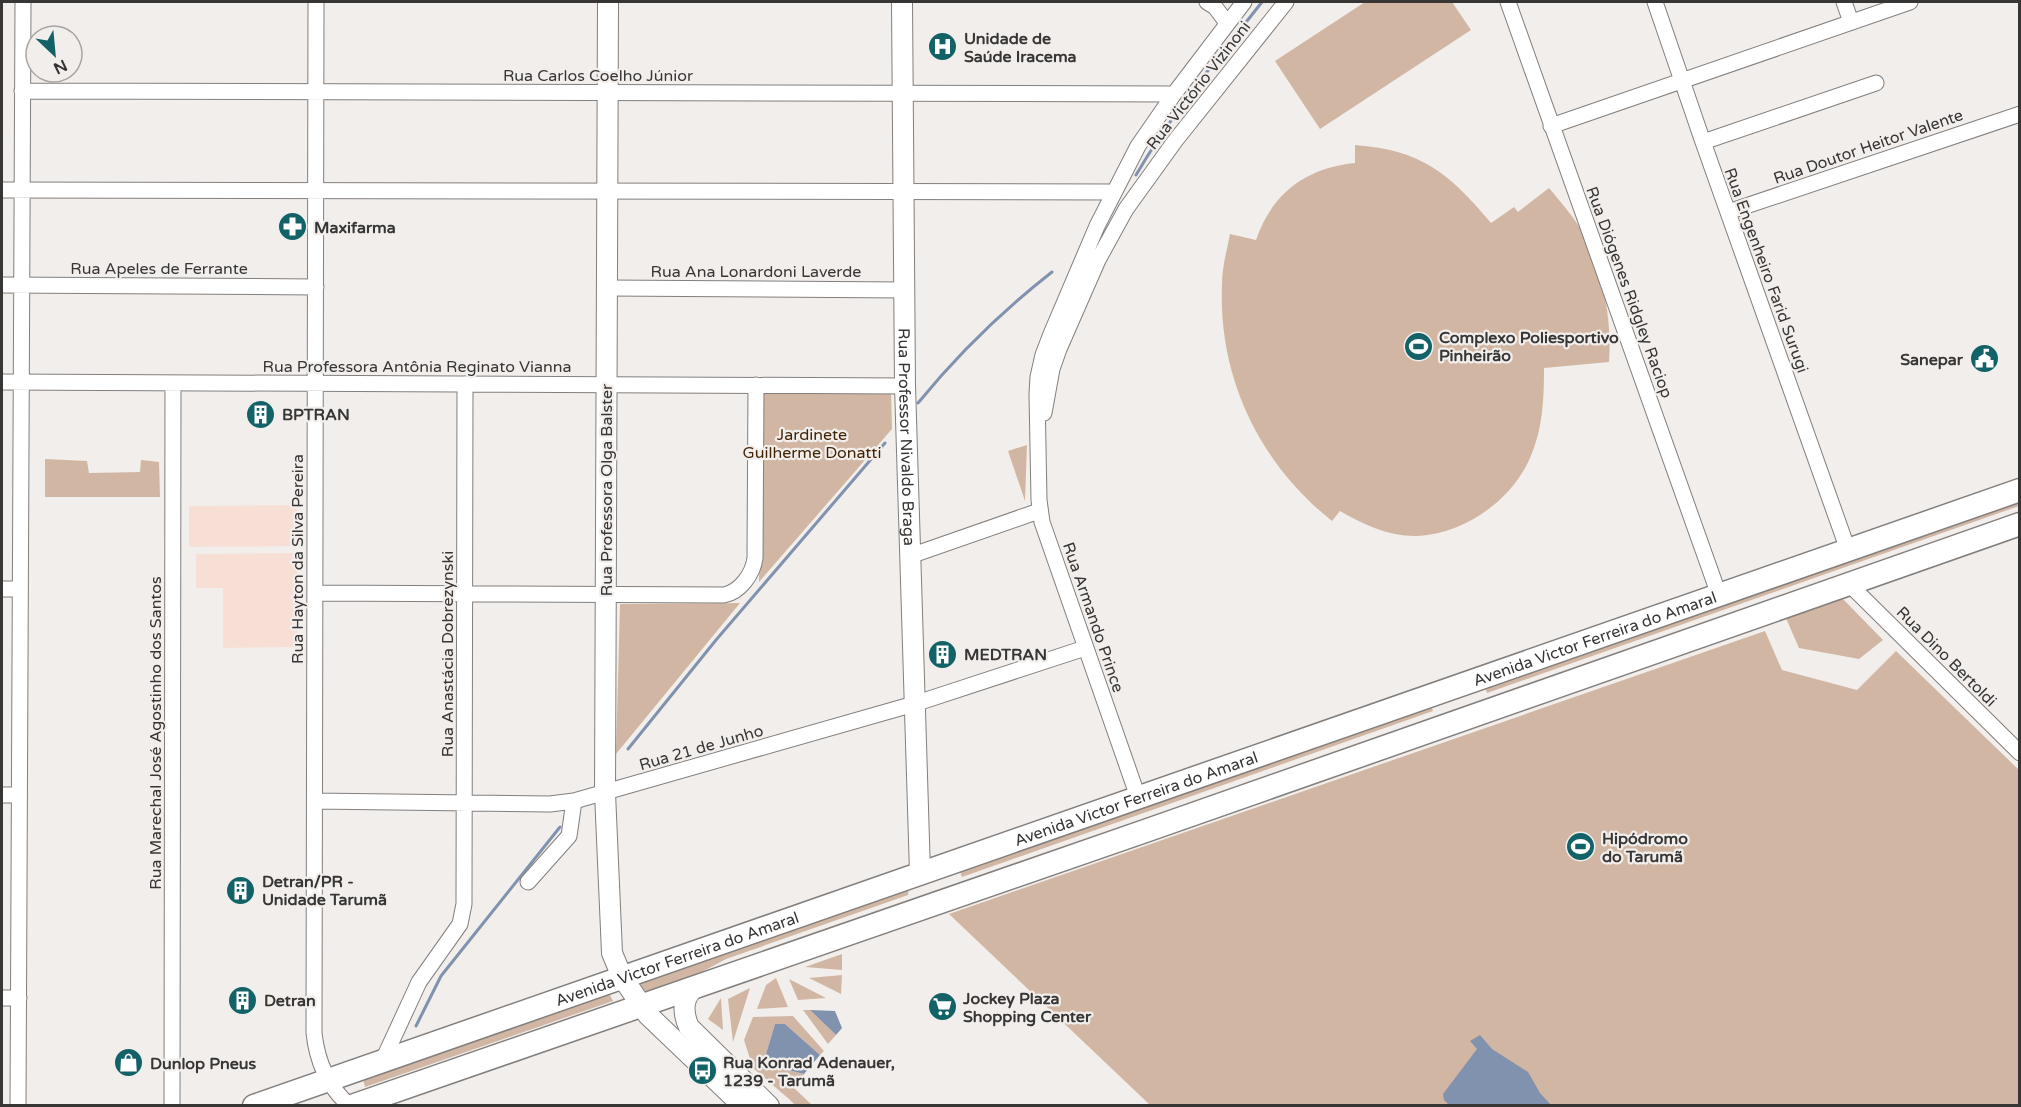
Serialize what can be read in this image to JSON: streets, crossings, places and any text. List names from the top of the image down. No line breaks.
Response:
{"streets":{"highway":["Avenida Victor Ferreira do Amaral"],"main road":["Rua Professor Nivaldo Braga","Rua Professora Olga Balster"],"street":["Rua Carlos Coelho Júnior","Rua Victório Vizinoni","Rua Doutor Heitor Valente","Rua Apeles de Ferrante","Rua Engenheiro Farid Surugi","Rua Ana Lonardoni Laverde","Rua Diógenes Ridgley Raciop","Rua Professora Antônia Reginato Vianna","Rua Hayton da Silva Pereira","Rua Armando Prince","Rua Anastácia Dobrezynski","Rua Dino Bertoldi","Rua Marechal José Agostinho dos Santos","Rua 21 de Junho"]},"crossings":[["Rua Carlos Coelho Júnior","Rua Victório Vizinoni"],["Rua Carlos Coelho Júnior","Rua Professor Nivaldo Braga"],["Rua Carlos Coelho Júnior","Rua Professora Olga Balster"],["Rua Carlos Coelho Júnior","Rua Hayton da Silva Pereira"],["Rua Victório Vizinoni","Rua Armando Prince"],["Rua Doutor Heitor Valente","Rua Engenheiro Farid Surugi"],["Rua Apeles de Ferrante","Rua Hayton da Silva Pereira"],["Rua Engenheiro Farid Surugi","Avenida Victor Ferreira do Amaral"],["Rua Ana Lonardoni Laverde","Rua Professor Nivaldo Braga"],["Rua Ana Lonardoni Laverde","Rua Professora Olga Balster"],["Rua Diógenes Ridgley Raciop","Avenida Victor Ferreira do Amaral"],["Rua Professora Antônia Reginato Vianna","Rua Professor Nivaldo Braga"],["Rua Professora Antônia Reginato Vianna","Rua Professora Olga Balster"],["Rua Professora Antônia Reginato Vianna","Rua Hayton da Silva Pereira"],["Rua Professora Antônia Reginato Vianna","Rua Anastácia Dobrezynski"],["Rua Professora Antônia Reginato Vianna","Rua Marechal José Agostinho dos Santos"],["Rua Professor Nivaldo Braga","Avenida Victor Ferreira do Amaral"],["Rua Professor Nivaldo Braga","Rua 21 de Junho"],["Rua Professora Olga Balster","Avenida Victor Ferreira do Amaral"],["Rua Professora Olga Balster","Rua 21 de Junho"],["Rua Hayton da Silva Pereira","Avenida Victor Ferreira do Amaral"],["Rua Hayton da Silva Pereira","Rua 21 de Junho"],["Rua Armando Prince","Avenida Victor Ferreira do Amaral"],["Rua Armando Prince","Rua 21 de Junho"],["Avenida Victor Ferreira do Amaral","Rua Anastácia Dobrezynski"],["Avenida Victor Ferreira do Amaral","Rua Dino Bertoldi"],["Rua Anastácia Dobrezynski","Rua 21 de Junho"]],"parks":["Jardinete Guilherme Donatti"],"places":{"hospital":["Unidade de Saúde Iracema"],"pharmacy":["Maxifarma"],"sports":["Complexo Poliesportivo Pinheirão","Hipódromo do Tarumã"],"public building":["Sanepar"],"building":["BPTRAN","MEDTRAN","Detran/PR - Unidade Tarumã","Detran"],"supermarket":["Jockey Plaza Shopping Center"],"shop":["Dunlop Pneus"],"bus stop":["Rua Konrad Adenauer, 1239 - Tarumã"]},"north":"bottom right"}
